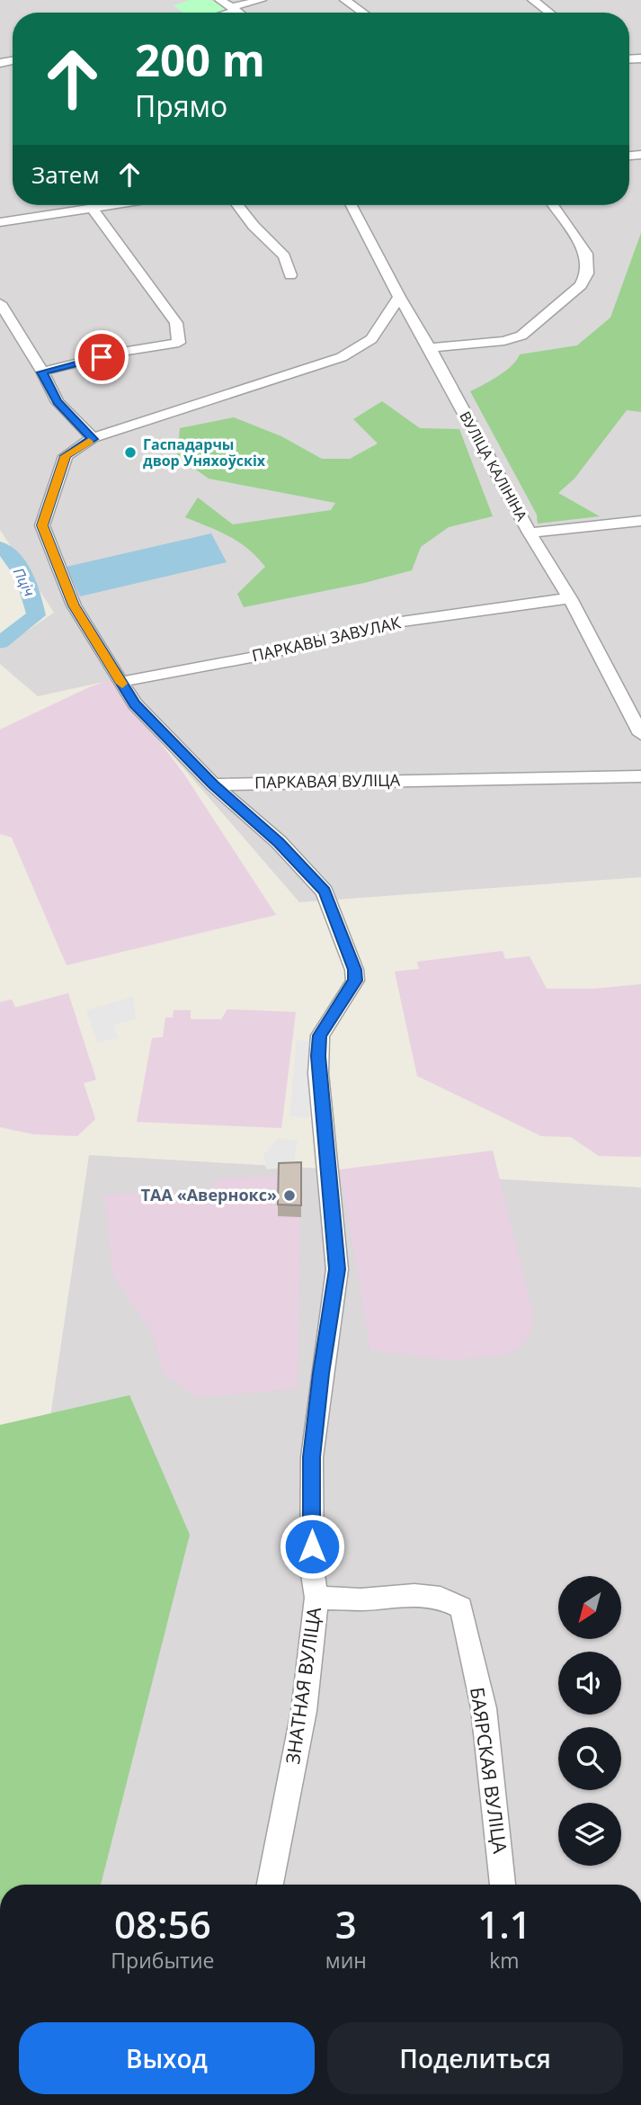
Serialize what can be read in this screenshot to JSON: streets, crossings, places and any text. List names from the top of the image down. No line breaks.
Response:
{"streets":{"street":["ВУЛІЦА КАЛІНІНА","ПАРКАВЫ ЗАВУЛАК","ПАРКАВАЯ ВУЛІЦА","ЗНАТНАЯ ВУЛІЦА","БАЯРСКАЯ ВУЛІЦА"]},"crossings":[["ВУЛІЦА КАЛІНІНА","ПАРКАВЫ ЗАВУЛАК"],["ПАРКАВАЯ ВУЛІЦА","ЗНАТНАЯ ВУЛІЦА"],["ЗНАТНАЯ ВУЛІЦА","БАЯРСКАЯ ВУЛІЦА"]],"water":["Пціч"],"places":["Гаспадарчы двор Уняхоўскіх","ТАА «Авернокс»"],"north":"bottom left","page":{"turn":["200 m","Прямо"],"then":"Затем","eta":["08:56","Прибытие","3","мин","1.1","km"],"buttons":["Выход","Поделиться"]}}
